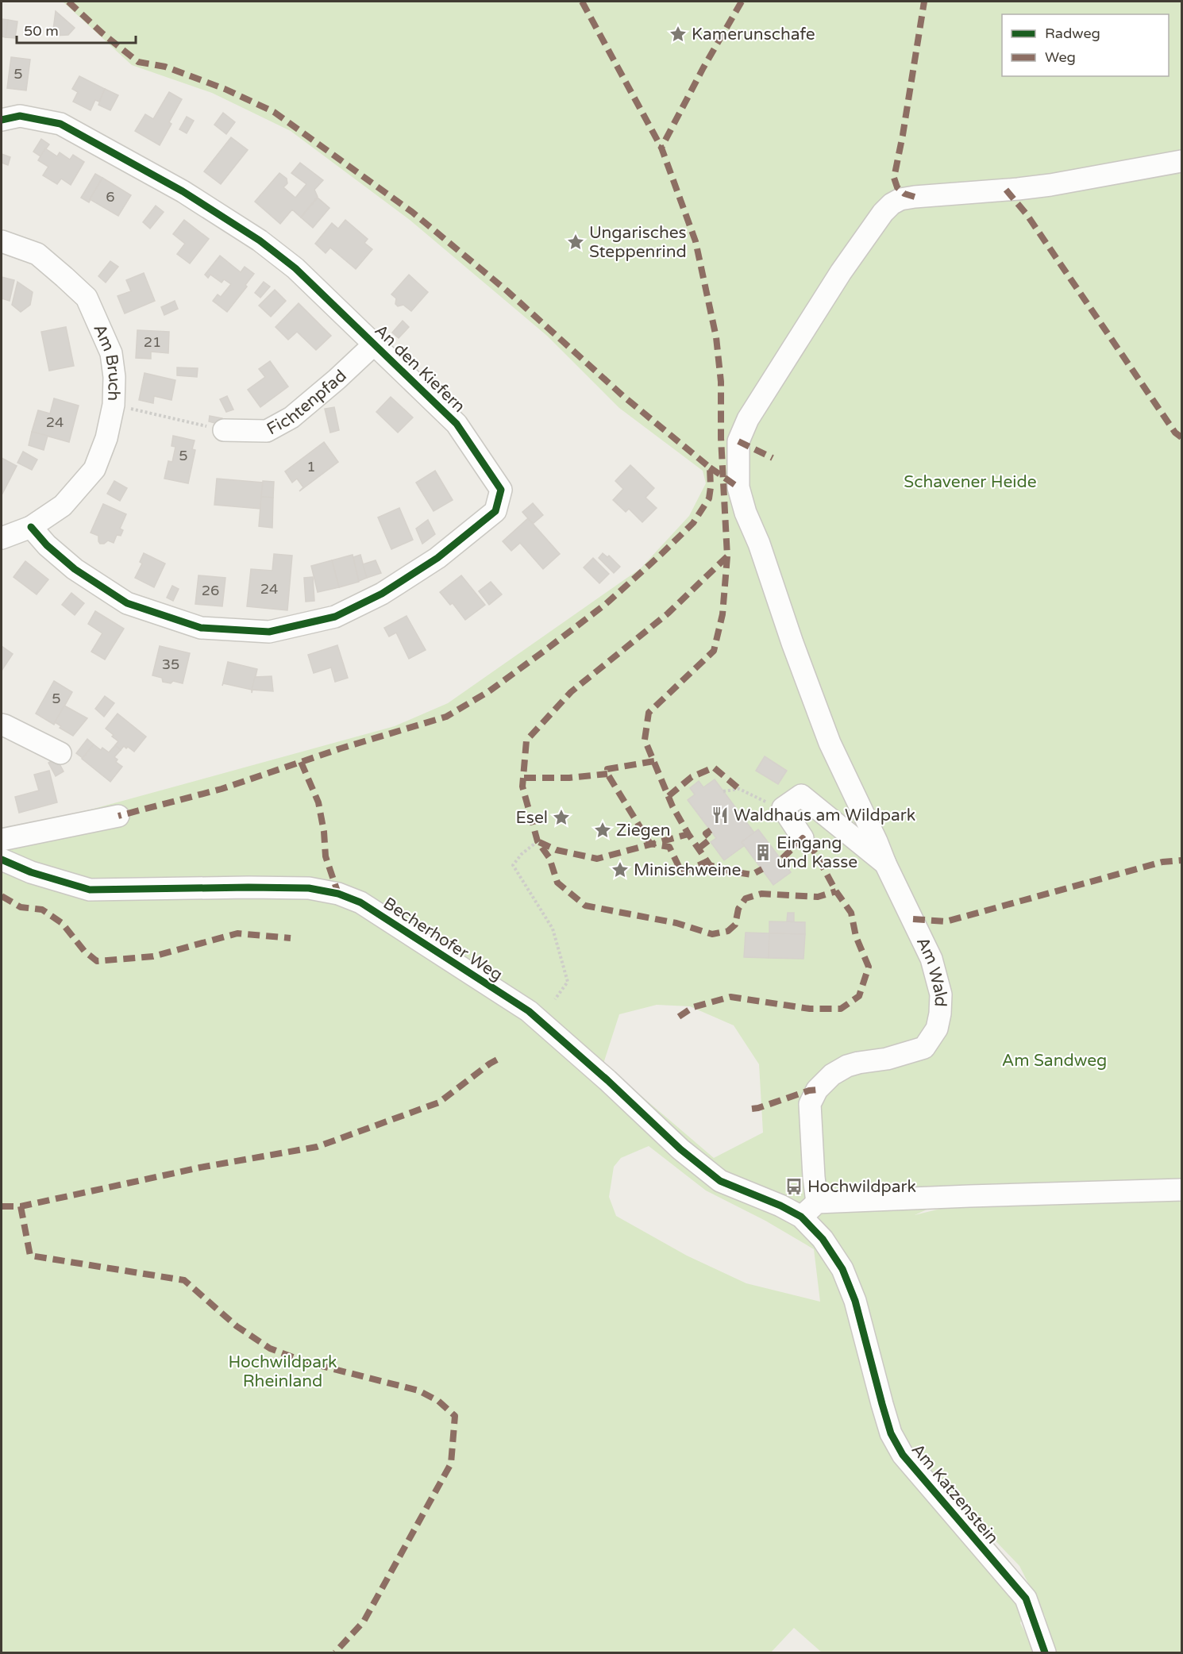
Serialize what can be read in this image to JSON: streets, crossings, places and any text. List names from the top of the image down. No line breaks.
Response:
{"streets":{"street":["Am Bruch","An den Kiefern","Fichtenpfad","Becherhofer Weg","Am Wald","Am Katzenstein"]},"crossings":[["Am Bruch","An den Kiefern"],["An den Kiefern","Fichtenpfad"],["Becherhofer Weg","Am Katzenstein"]],"parks":["Schavener Heide","Am Sandweg","Hochwildpark Rheinland"],"places":{"place":["Kamerunschafe","Ungarisches Steppenrind","Esel","Ziegen","Minischweine"],"restaurant":["Waldhaus am Wildpark"],"building":["Eingang und Kasse"],"bus stop":["Hochwildpark"]},"house_numbers":["5","6","21","24","5","1","24","26","35","5"],"legend":["Radweg","Weg"],"scale_bar":"50 m"}
